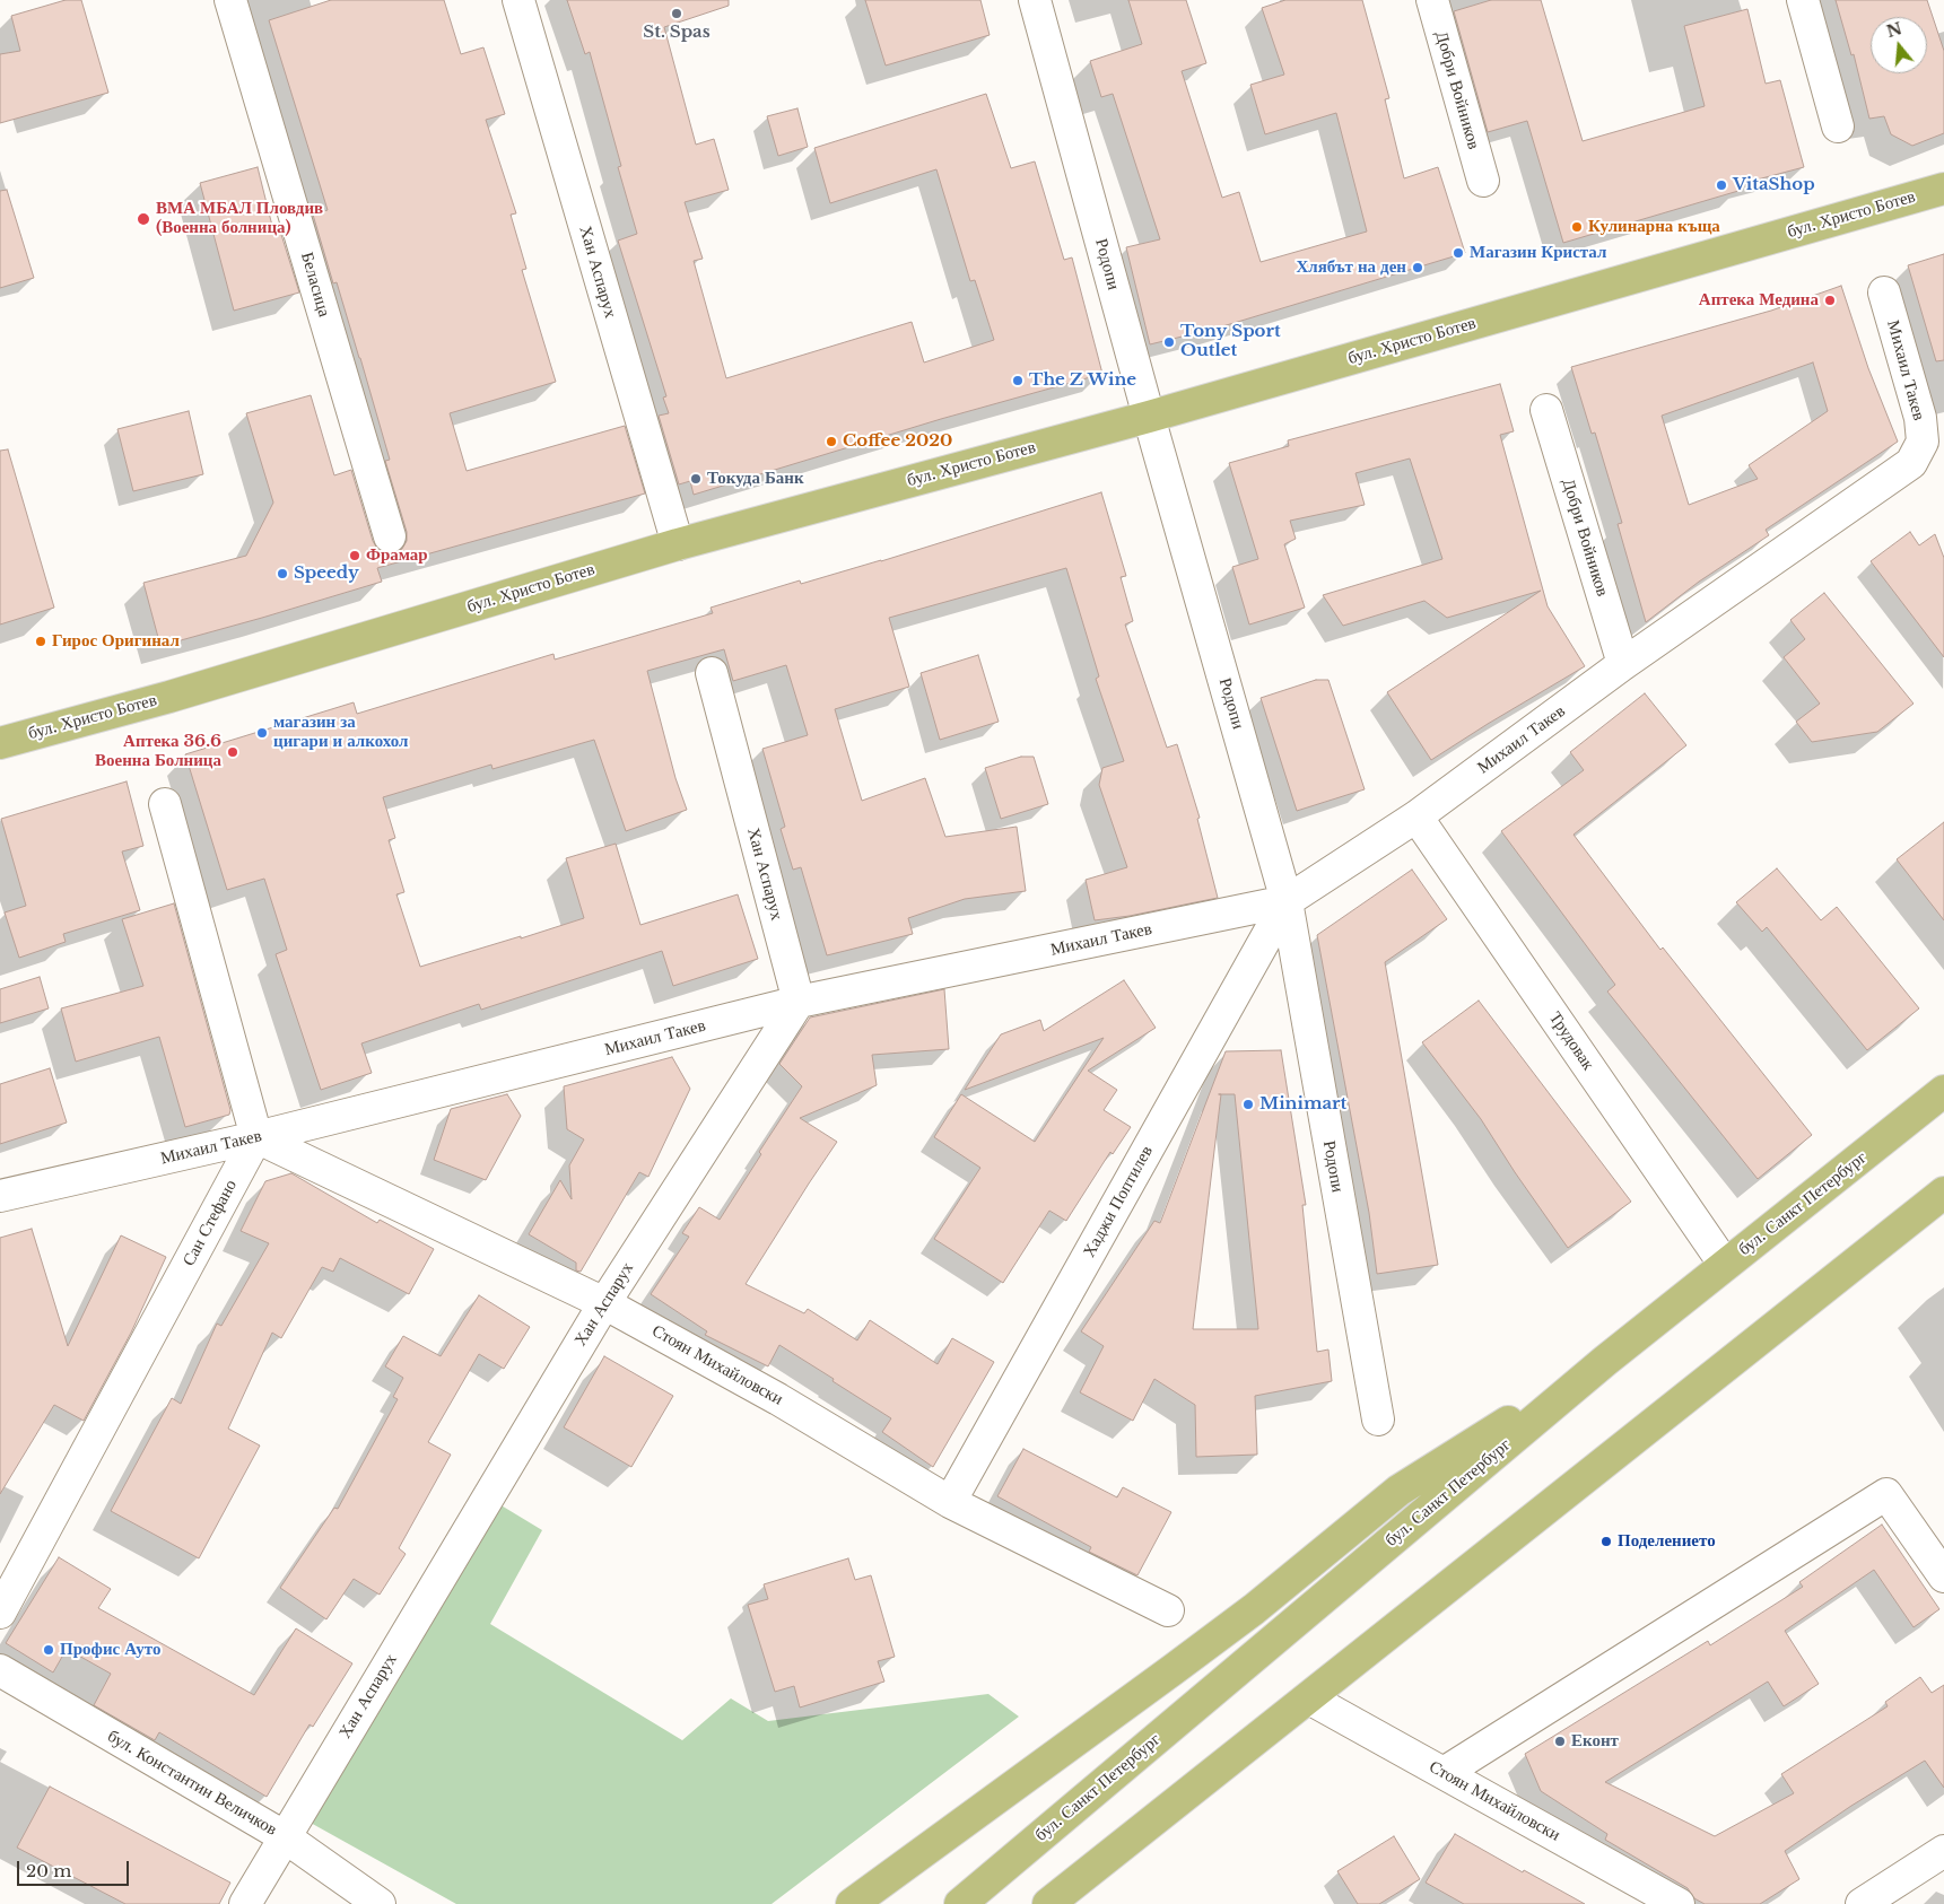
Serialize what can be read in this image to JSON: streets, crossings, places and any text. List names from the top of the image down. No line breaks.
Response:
{"streets":{"main road":["бул. Христо Ботев","бул. Санкт Петербург"],"street":["Добри Войников","Родопи","Хан Аспарух","Беласица","Михаил Такев","Трудовак","Хаджи Поптилев","Сан Стефано","Стоян Михайловски","бул. Константин Величков"]},"crossings":[["Добри Войников","Михаил Такев"],["бул. Христо Ботев","Родопи"],["бул. Христо Ботев","Хан Аспарух"],["Родопи","Михаил Такев"],["Родопи","Хаджи Поптилев"],["Хан Аспарух","Михаил Такев"],["Хан Аспарух","Стоян Михайловски"],["Хан Аспарух","бул. Константин Величков"],["Михаил Такев","Трудовак"],["Михаил Такев","Хаджи Поптилев"],["Михаил Такев","Сан Стефано"],["Михаил Такев","Стоян Михайловски"],["Трудовак","бул. Санкт Петербург"],["Хаджи Поптилев","Стоян Михайловски"],["Сан Стефано","Стоян Михайловски"]],"places":["St. Spas","VitaShop","ВМА МБАЛ Пловдив (Военна болница)","Кулинарна къща","Магазин Кристал","Хлябът на ден","Аптека Медина","Tony Sport Outlet","The Z Wine","Coffee 2020","Токуда Банк","Фрамар","Speedy","Гирос Оригинал","магазин за цигари и алкохол","Аптека 36.6 Военна Болница","Minimart","Поделението","Профис Ауто","Еконт"],"scale_bar":"20 m","north":"top"}
